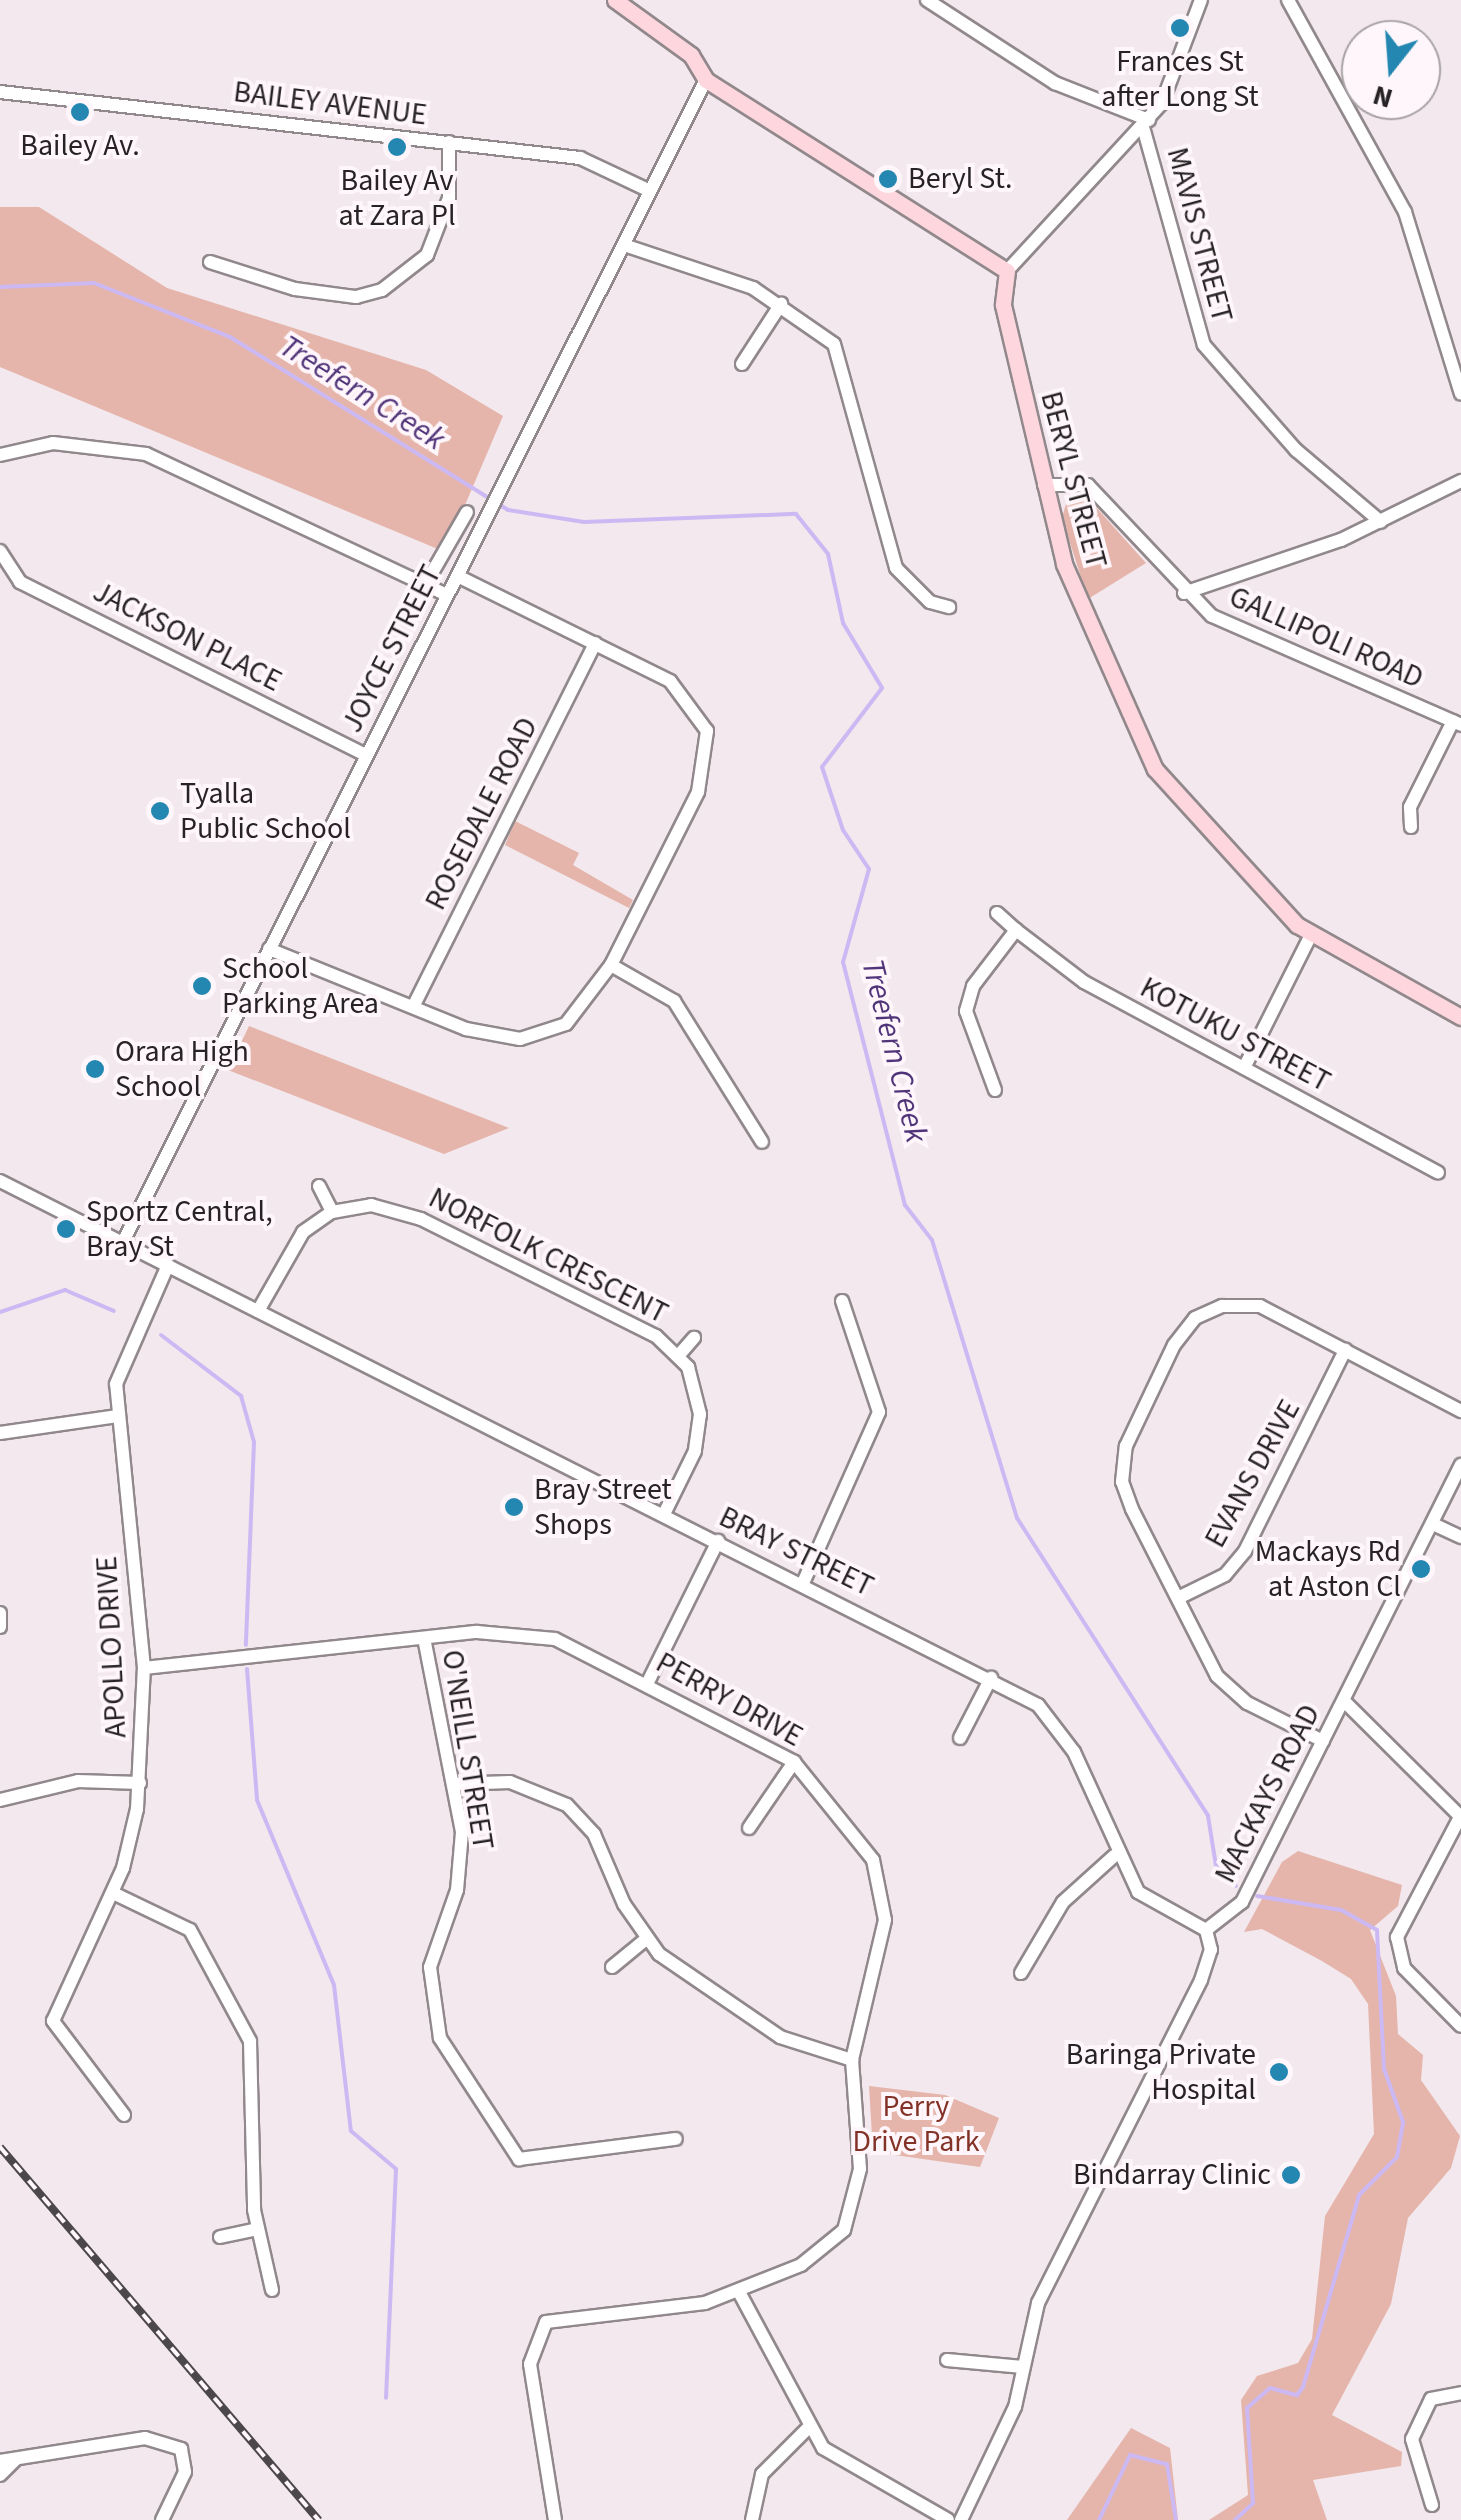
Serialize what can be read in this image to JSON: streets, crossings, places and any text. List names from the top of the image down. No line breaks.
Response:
{"streets":{"main road":["BERYL STREET"],"street":["BAILEY AVENUE","MAVIS STREET","JACKSON PLACE","GALLIPOLI ROAD","JOYCE STREET","ROSEDALE ROAD","KOTUKU STREET","NORFOLK CRESCENT","EVANS DRIVE","BRAY STREET","APOLLO DRIVE","PERRY DRIVE","O'NEILL STREET","MACKAYS ROAD"]},"crossings":[["BAILEY AVENUE","JOYCE STREET"],["BERYL STREET","GALLIPOLI ROAD"],["JACKSON PLACE","JOYCE STREET"],["JOYCE STREET","BRAY STREET"],["NORFOLK CRESCENT","BRAY STREET"],["BRAY STREET","APOLLO DRIVE"],["BRAY STREET","MACKAYS ROAD"],["APOLLO DRIVE","PERRY DRIVE"],["PERRY DRIVE","O'NEILL STREET"]],"water":["Treefern Creek"],"parks":["Perry Drive Park"],"places":["Frances St after Long St","Bailey Av.","Bailey Av at Zara Pl","Beryl St.","Tyalla Public School","School Parking Area","Orara High School","Sportz Central, Bray St","Bray Street Shops","Mackays Rd at Aston Cl","Baringa Private Hospital","Bindarray Clinic"],"north":"bottom"}
